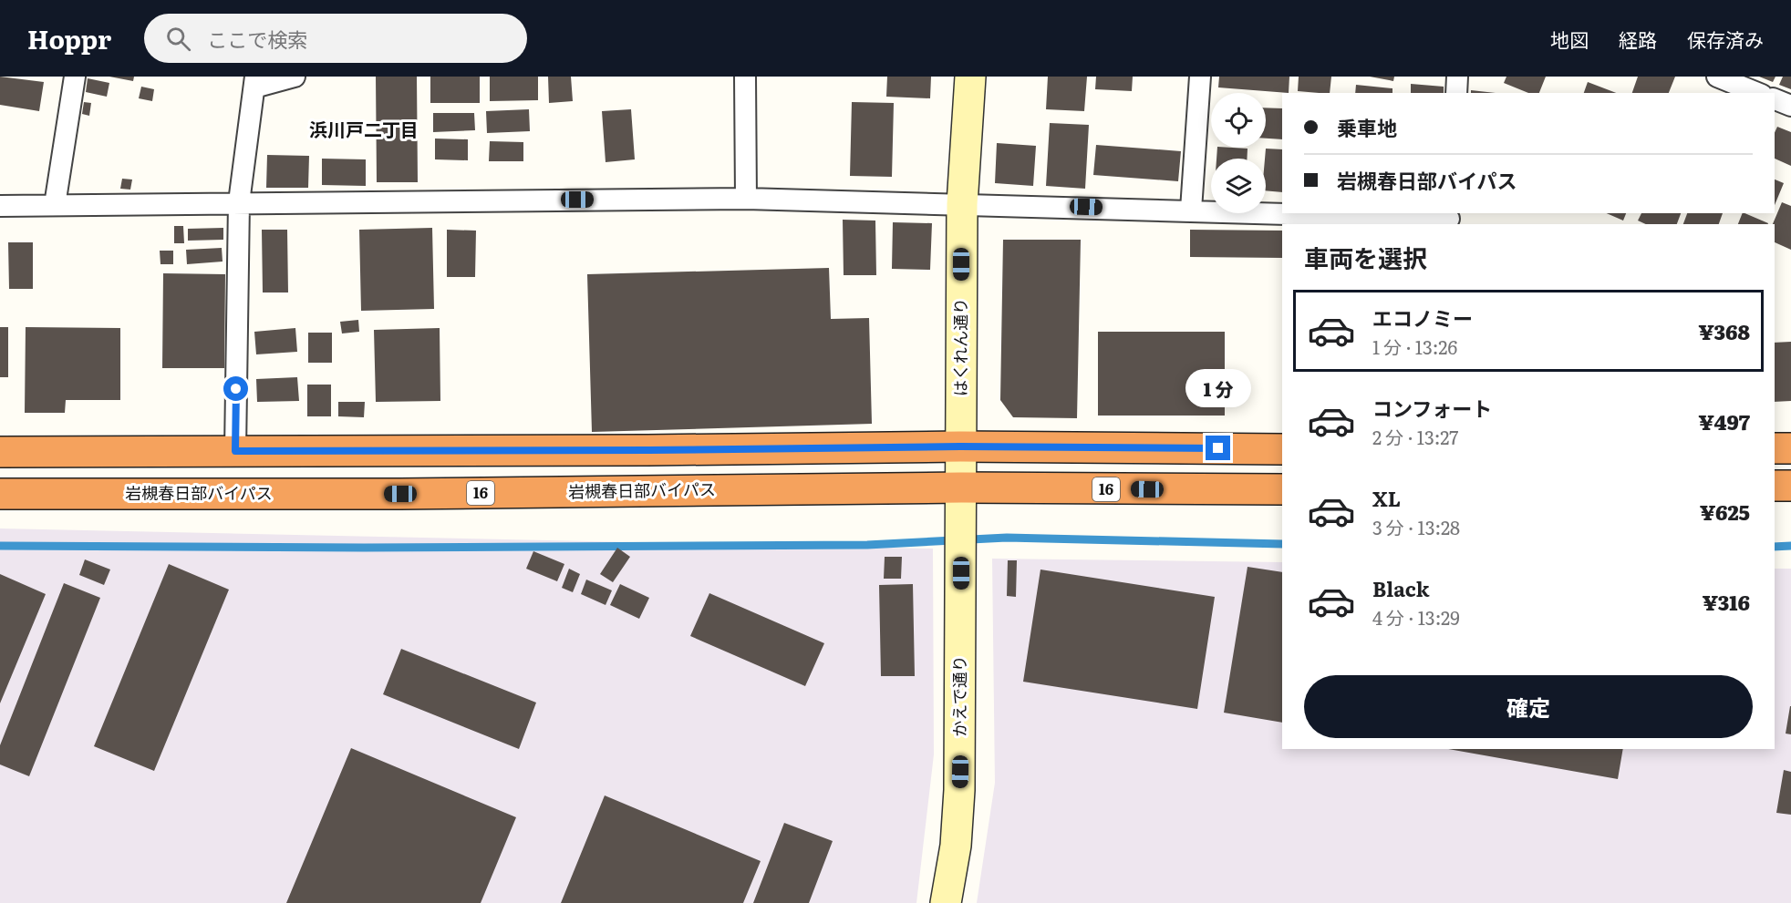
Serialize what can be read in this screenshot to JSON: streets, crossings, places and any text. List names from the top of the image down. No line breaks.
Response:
{"streets":{"highway":["16","岩槻春日部バイパス"],"street":["はくれん通り","かえで通り"]},"crossings":[["はくれん通り","岩槻春日部バイパス"],["はくれん通り","かえで通り"],["岩槻春日部バイパス","かえで通り"]],"districts":["浜川戸二丁目"],"page":{"header":"Hoppr","search":"ここで検索","nav":["地図","経路","保存済み"],"banner":["乗車地","岩槻春日部バイパス"],"heading":"車両を選択","list":[{"name":"エコノミー","note":"1 分 · 13:26","value":"¥368"},{"name":"コンフォート","note":"2 分 · 13:27","value":"¥497"},{"name":"XL","note":"3 分 · 13:28","value":"¥625"},{"name":"Black","note":"4 分 · 13:29","value":"¥316"}],"bubble":"1 分","buttons":"確定"}}
